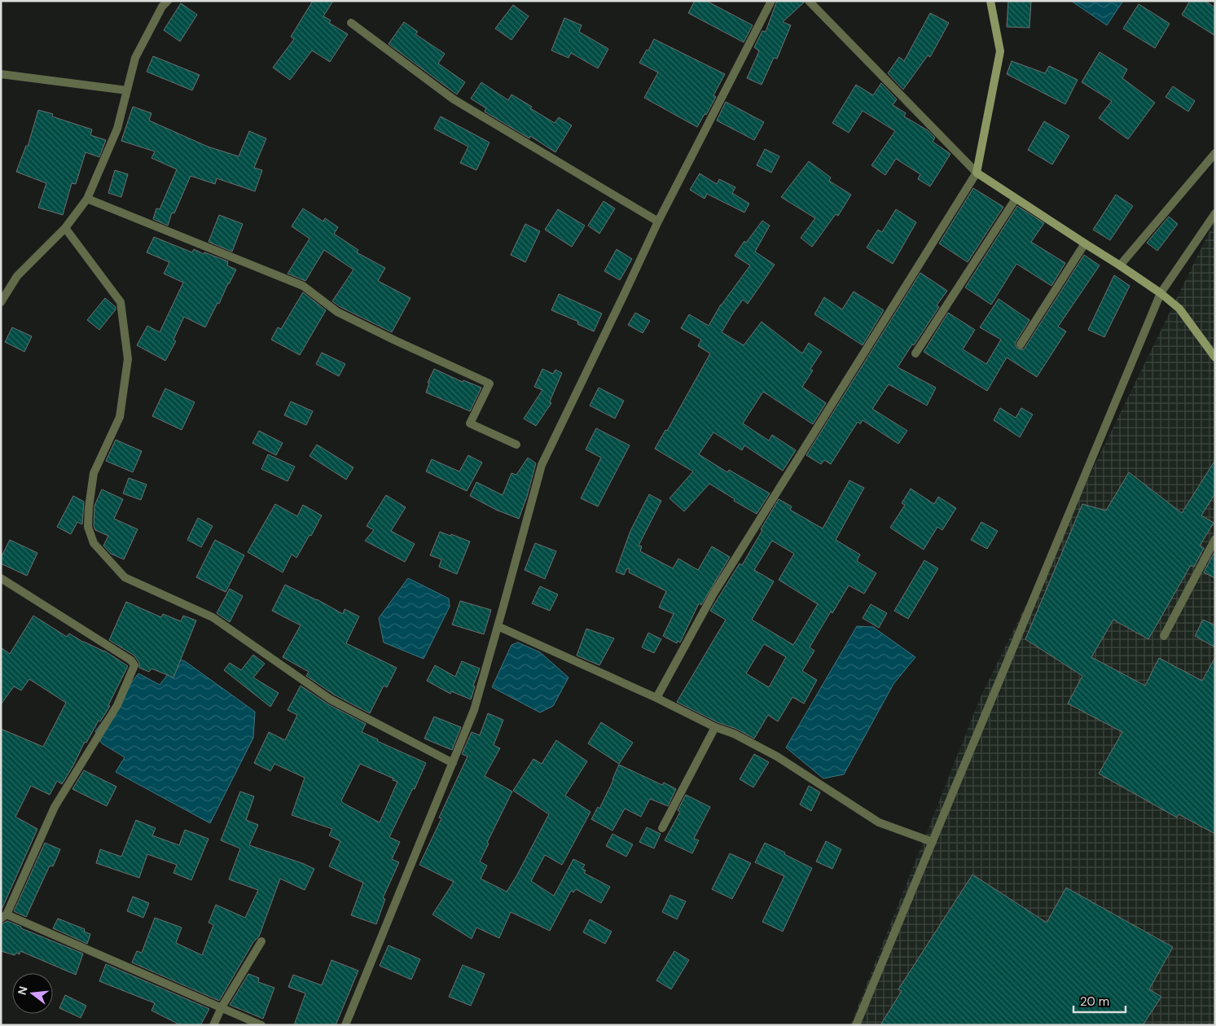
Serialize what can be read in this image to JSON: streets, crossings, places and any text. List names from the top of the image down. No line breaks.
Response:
{"scale_bar":"20 m","north":"left"}
